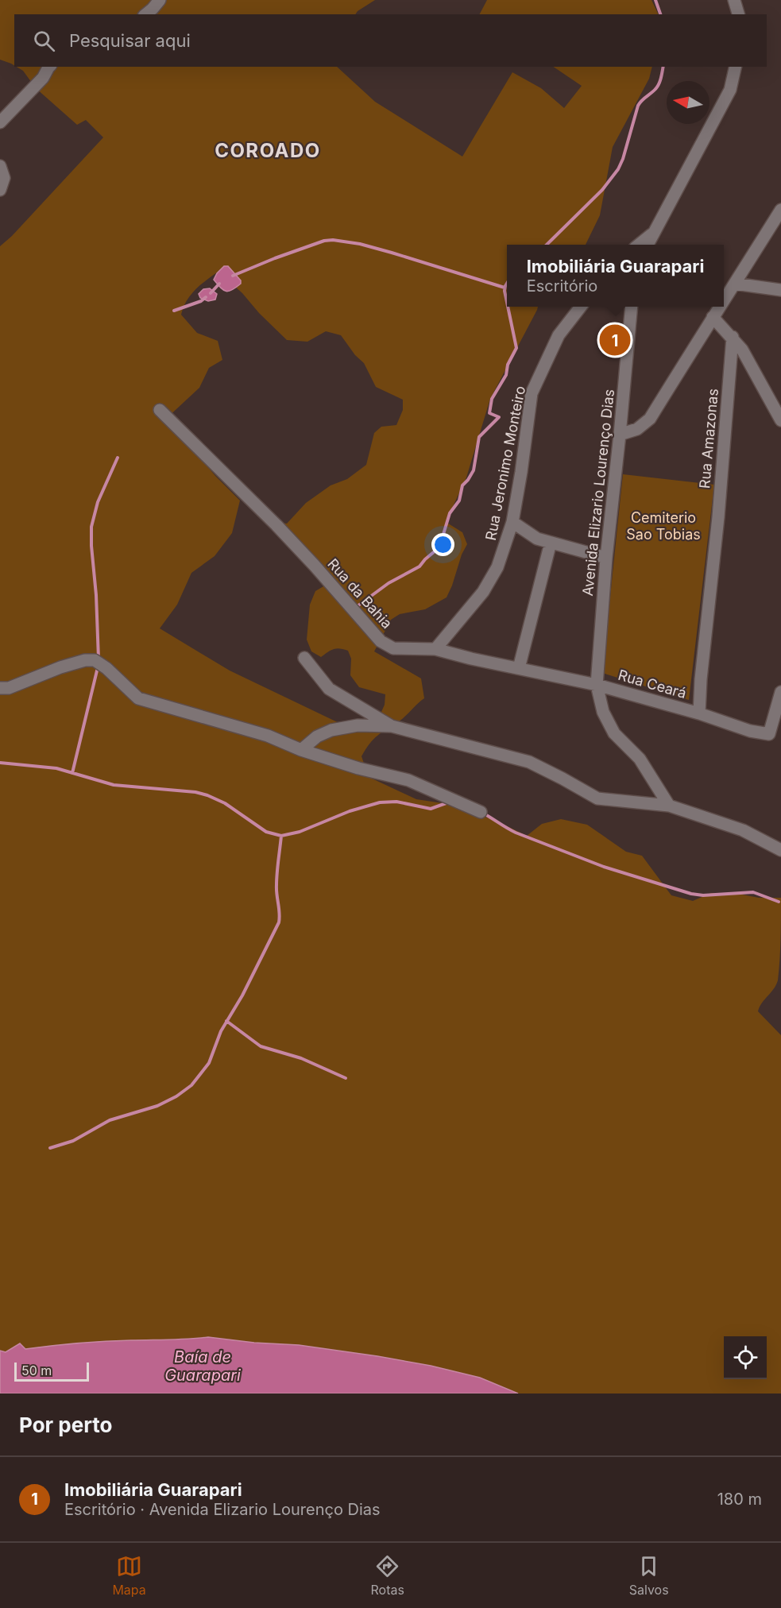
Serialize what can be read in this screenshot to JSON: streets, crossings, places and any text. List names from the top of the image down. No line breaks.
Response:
{"streets":{"street":["Rua Amazonas","Rua Jeronimo Monteiro","Avenida Elizario Lourenço Dias","Rua da Bahia","Rua Ceará"]},"crossings":[["Rua Amazonas","Rua Ceará"],["Rua Jeronimo Monteiro","Rua da Bahia"],["Avenida Elizario Lourenço Dias","Rua da Bahia"],["Avenida Elizario Lourenço Dias","Rua Ceará"],["Rua da Bahia","Rua Ceará"]],"districts":["COROADO"],"water":["Baía de Guarapari"],"parks":["Cemiterio Sao Tobias"],"scale_bar":"50 m","north":"left","page":{"search":"Pesquisar aqui","popup":["Imobiliária Guarapari","Escritório"],"pins":"1","scale":"50 m","heading":"Por perto","list":[{"mark":"1","name":"Imobiliária Guarapari","note":"Escritório · Avenida Elizario Lourenço Dias","value":"180 m"}],"nav":["Mapa","Rotas","Salvos"]}}
